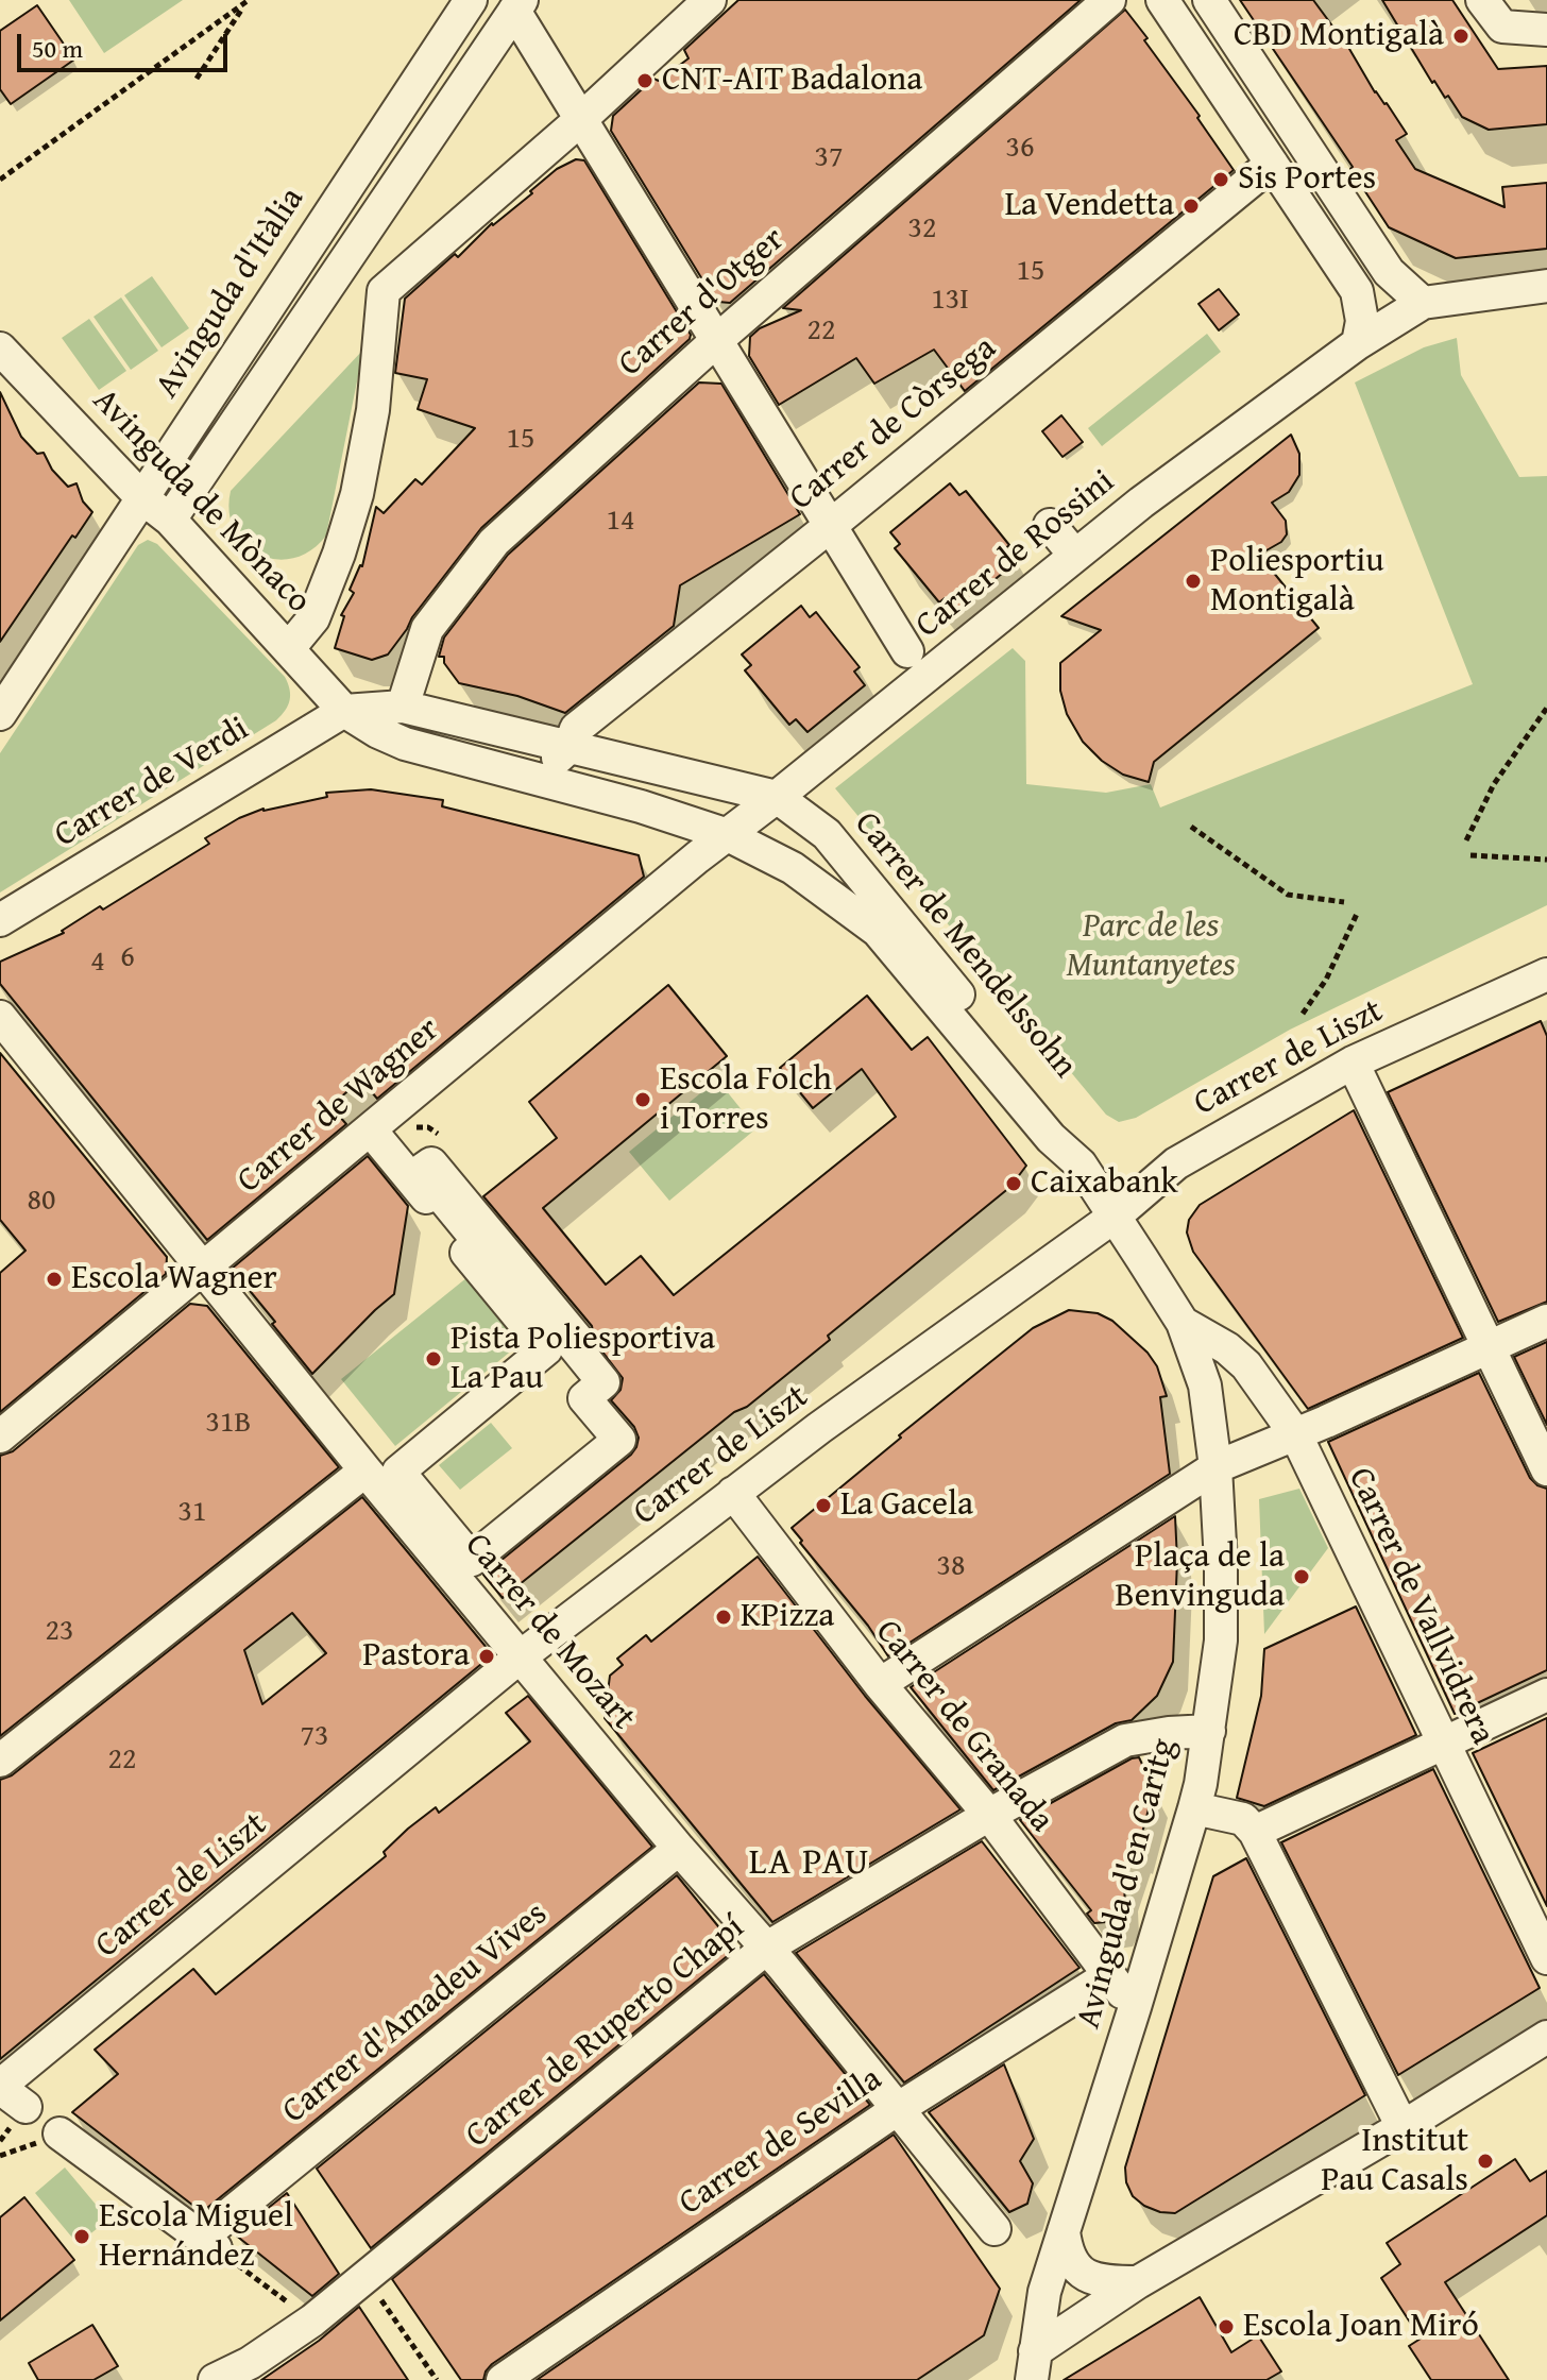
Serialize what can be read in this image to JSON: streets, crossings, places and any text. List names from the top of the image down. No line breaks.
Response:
{"streets":{"street":["Avinguda d'Itàlia","Carrer d'Otger","Carrer de Còrsega","Avinguda de Mònaco","Carrer de Rossini","Carrer de Verdi","Carrer de Mendelssohn","Carrer de Liszt","Carrer de Wagner","Carrer de Vallvidrera","Carrer de Mozart","Carrer de Granada","Avinguda d'en Caritg","Carrer d'Amadeu Vives","Carrer de Ruperto Chapí","Carrer de Sevilla"]},"crossings":[["Avinguda d'Itàlia","Avinguda de Mònaco"],["Carrer de Còrsega","Avinguda de Mònaco"],["Avinguda de Mònaco","Carrer de Rossini"],["Avinguda de Mònaco","Carrer de Verdi"],["Avinguda de Mònaco","Carrer de Mendelssohn"],["Avinguda de Mònaco","Carrer de Wagner"],["Carrer de Rossini","Carrer de Mendelssohn"],["Carrer de Rossini","Carrer de Wagner"],["Carrer de Mendelssohn","Carrer de Liszt"],["Carrer de Mendelssohn","Carrer de Wagner"],["Carrer de Mendelssohn","Avinguda d'en Caritg"],["Carrer de Liszt","Carrer de Mozart"],["Carrer de Liszt","Carrer de Granada"],["Carrer de Liszt","Avinguda d'en Caritg"],["Carrer de Wagner","Carrer de Mozart"],["Carrer de Vallvidrera","Avinguda d'en Caritg"],["Carrer de Mozart","Carrer d'Amadeu Vives"],["Carrer de Mozart","Carrer de Ruperto Chapí"],["Carrer de Mozart","Carrer de Sevilla"],["Carrer de Granada","Avinguda d'en Caritg"],["Carrer de Granada","Carrer de Ruperto Chapí"],["Carrer de Granada","Carrer de Sevilla"],["Avinguda d'en Caritg","Carrer de Ruperto Chapí"]],"districts":["LA PAU"],"parks":["Parc de les Muntanyetes"],"places":["CBD Montigalà","CNT-AIT Badalona","Sis Portes","La Vendetta","Poliesportiu Montigalà","Escola Folch i Torres","Caixabank","Escola Wagner","Pista Poliesportiva La Pau","La Gacela","Plaça de la Benvinguda","KPizza","Pastora","Institut Pau Casals","Escola Miguel Hernández","Escola Joan Miró"],"house_numbers":["36","37","32","15","13I","22","15","14","6","4","80","31B","31","38","23","73","22"],"scale_bar":"50 m"}
